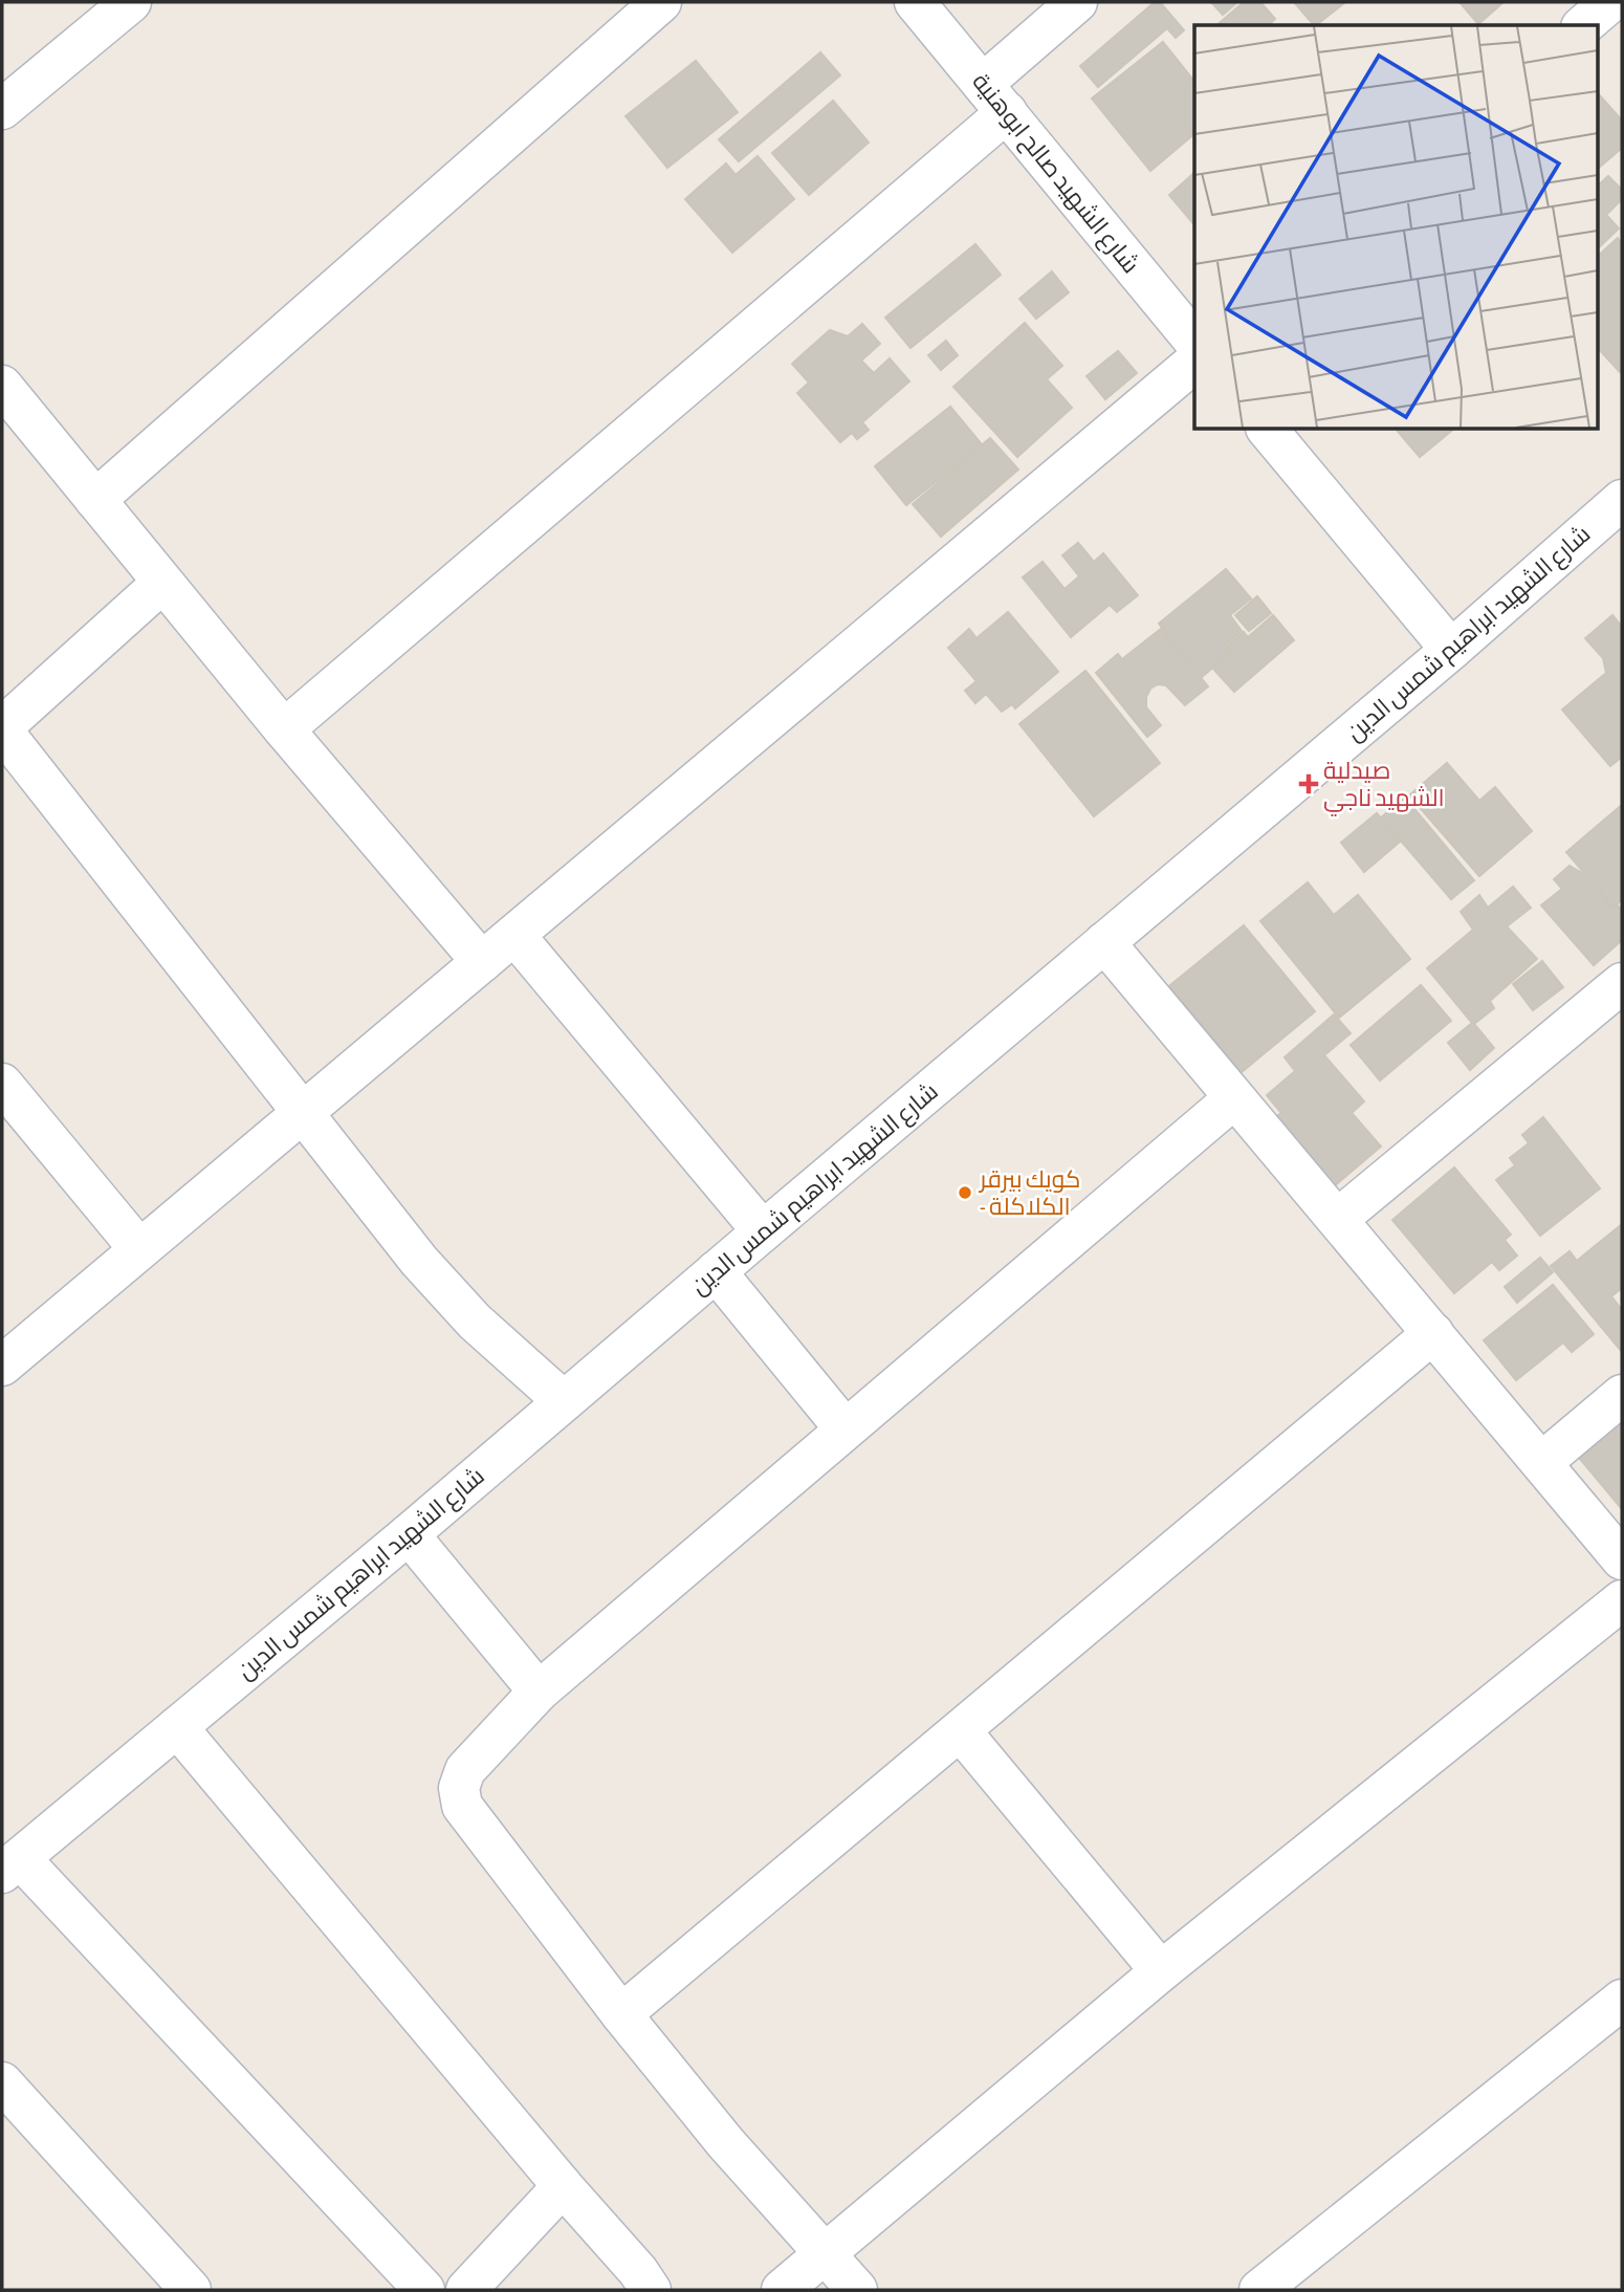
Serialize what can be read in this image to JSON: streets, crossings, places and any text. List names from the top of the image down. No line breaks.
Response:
{"streets":{"street":["شارع الشهيد صالح ابوهنية","شارع الشهيد ابراهيم شمس الدين"]},"places":{"health":["صيدلية الشهيد ناجي"],"other":["كويك بيرقر - الكلاكلة"]}}
